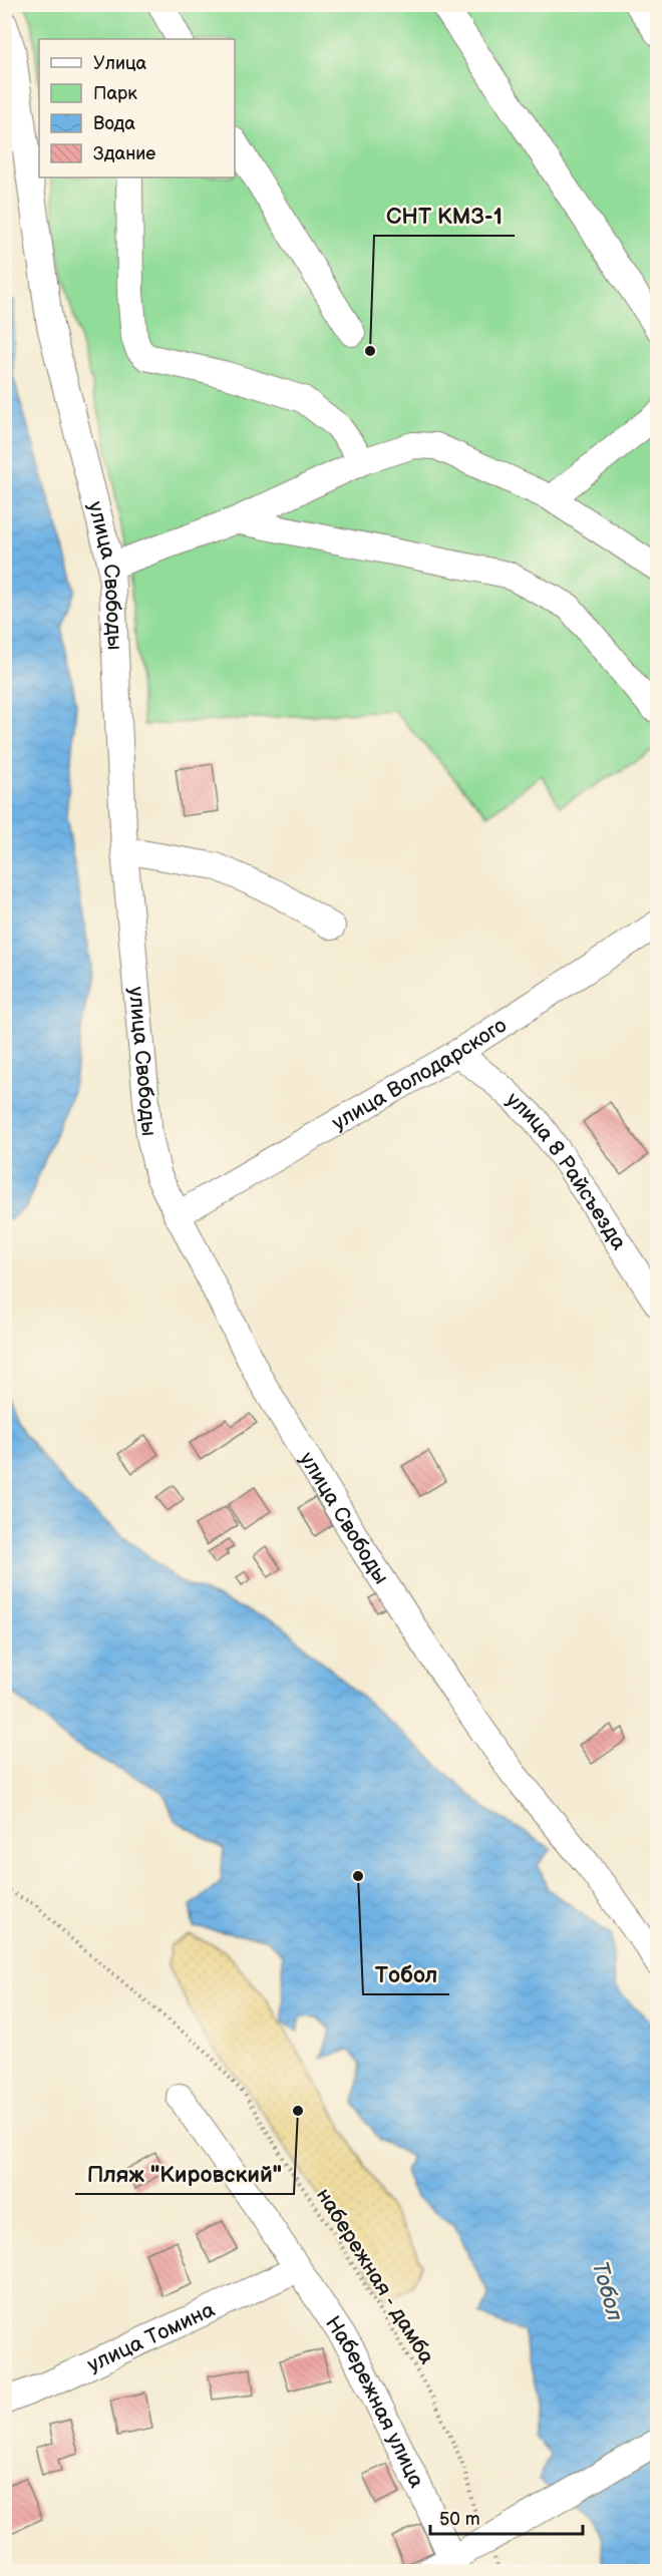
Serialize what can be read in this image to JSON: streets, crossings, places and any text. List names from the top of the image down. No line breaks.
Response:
{"streets":{"street":["улица Свободы","улица Володарского","улица 8 Райсъезда","улица Томина","Набережная улица"],"path":["набережная - дамба"]},"crossings":[["улица Свободы","улица Володарского"],["улица Володарского","улица 8 Райсъезда"],["улица Томина","Набережная улица"]],"water":["Тобол"],"places":["СНТ КМЗ-1","Тобол","Пляж \"Кировский\""],"legend":["Улица","Парк","Вода","Здание"],"scale_bar":"50 m"}
